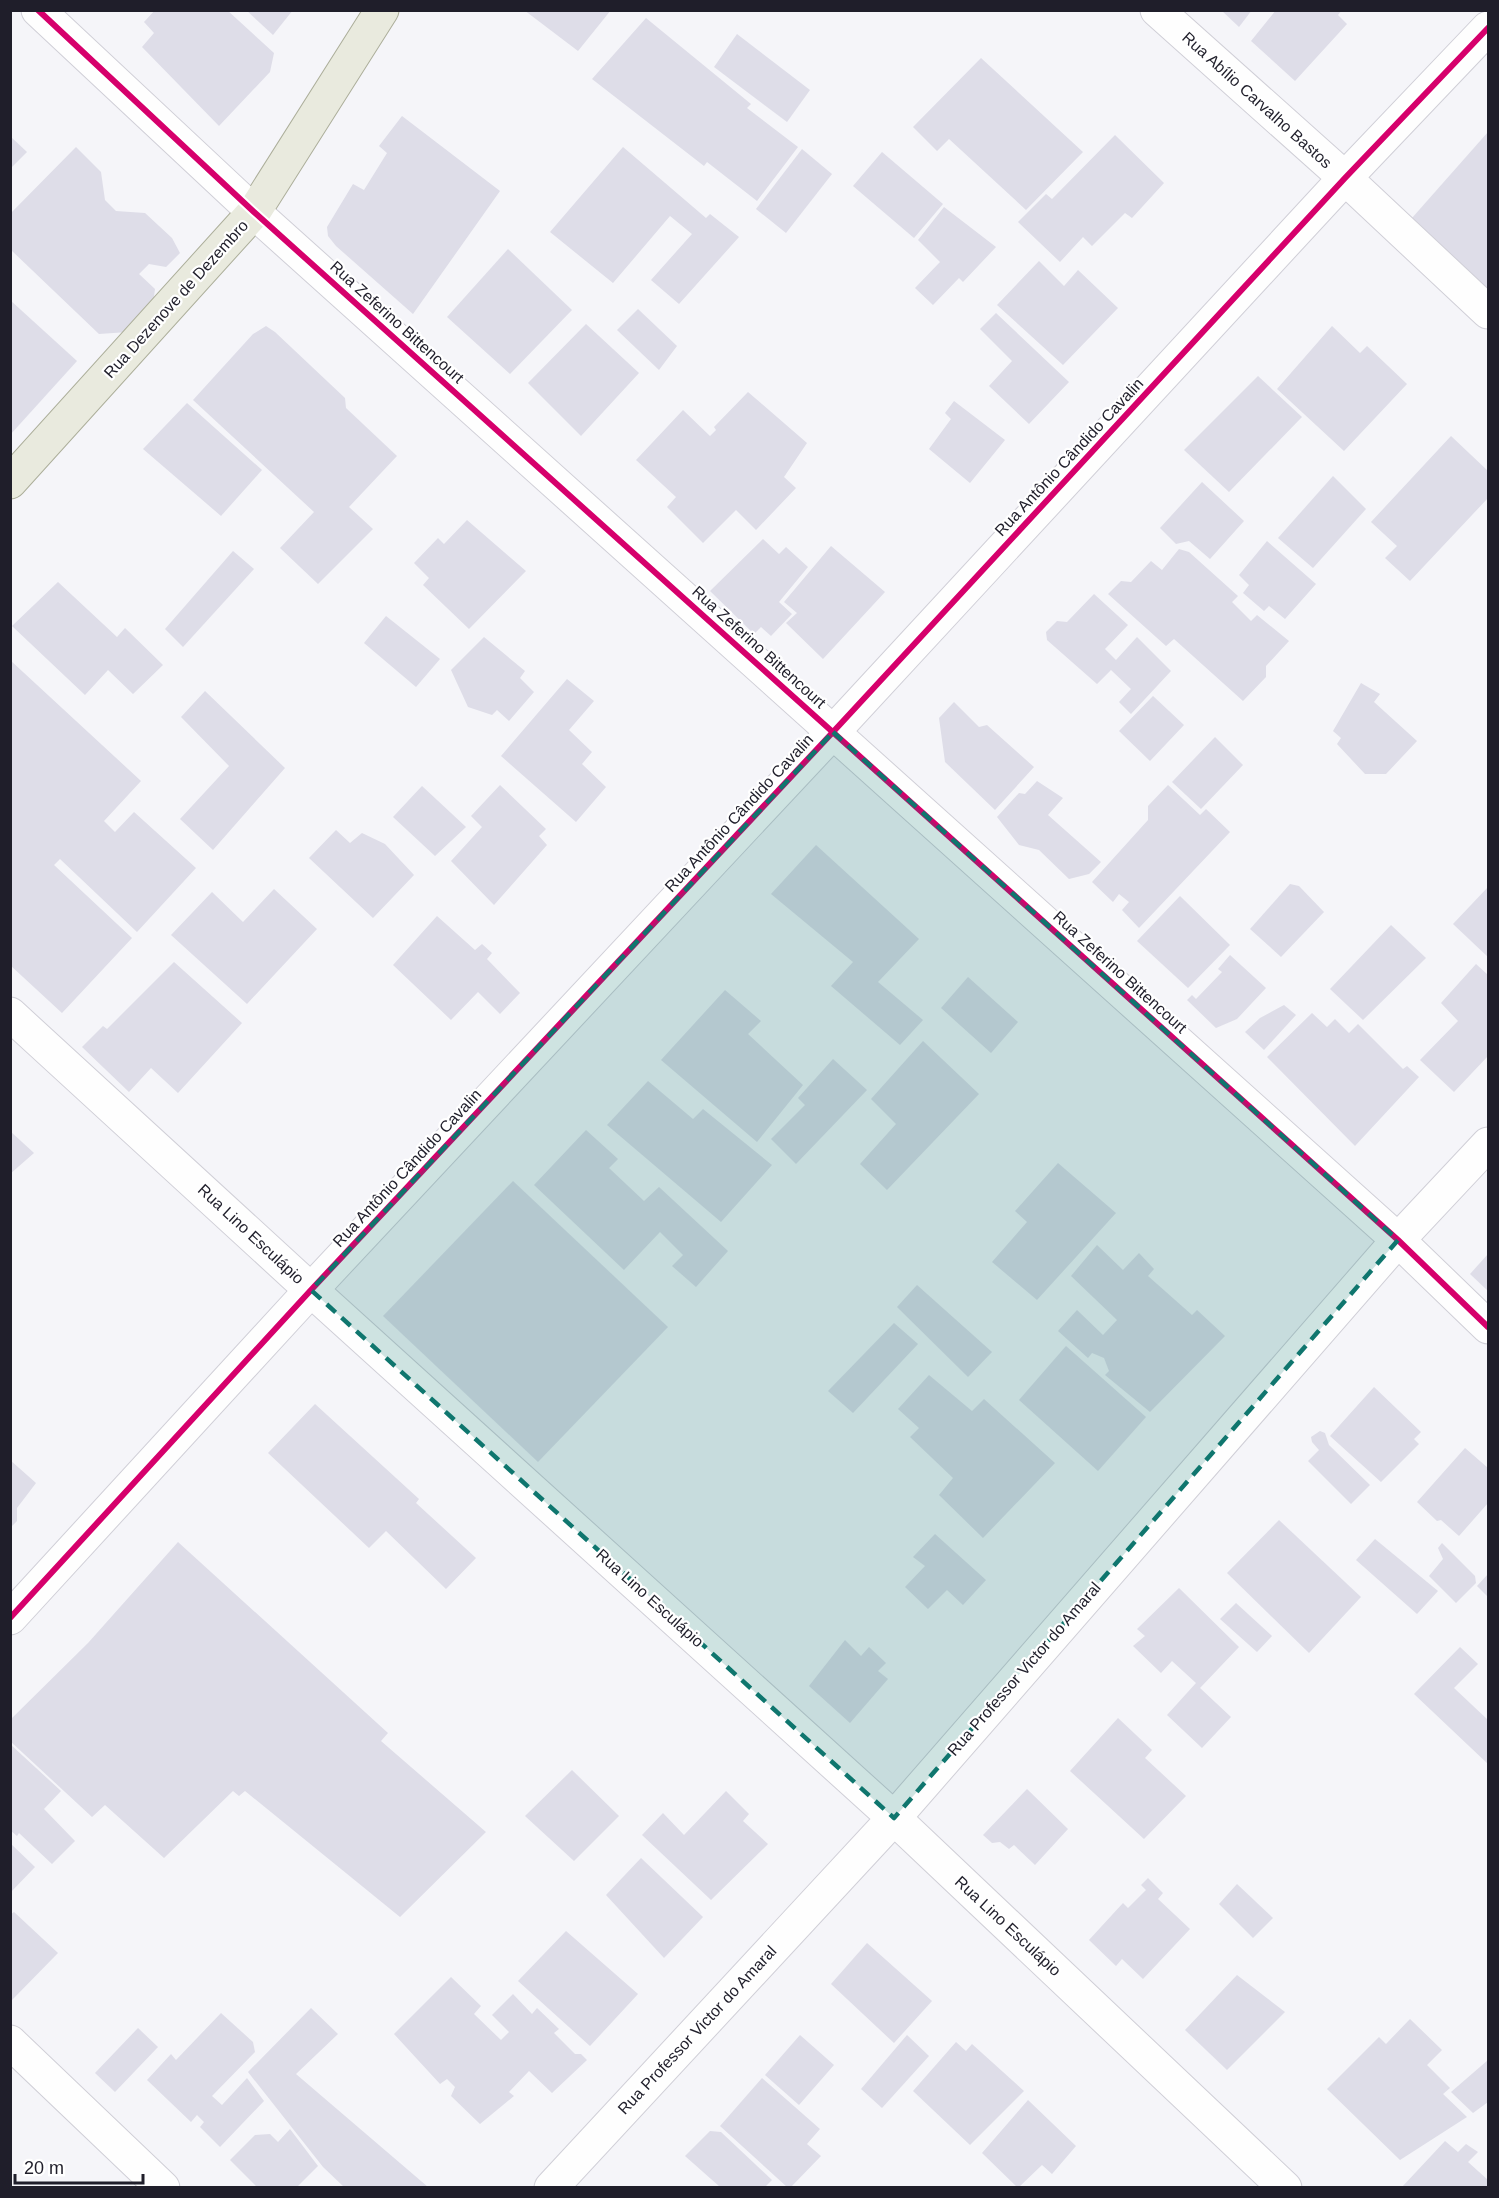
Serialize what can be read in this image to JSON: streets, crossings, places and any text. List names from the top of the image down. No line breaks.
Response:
{"streets":{"main road":["Rua Dezenove de Dezembro"],"street":["Rua Abílio Carvalho Bastos","Rua Zeferino Bittencourt","Rua Antônio Cândido Cavalin","Rua Lino Esculápio","Rua Professor Victor do Amaral"]},"crossings":[["Rua Abílio Carvalho Bastos","Rua Antônio Cândido Cavalin"],["Rua Dezenove de Dezembro","Rua Zeferino Bittencourt"],["Rua Zeferino Bittencourt","Rua Antônio Cândido Cavalin"],["Rua Zeferino Bittencourt","Rua Professor Victor do Amaral"],["Rua Antônio Cândido Cavalin","Rua Lino Esculápio"],["Rua Lino Esculápio","Rua Professor Victor do Amaral"]],"scale_bar":"20 m"}
